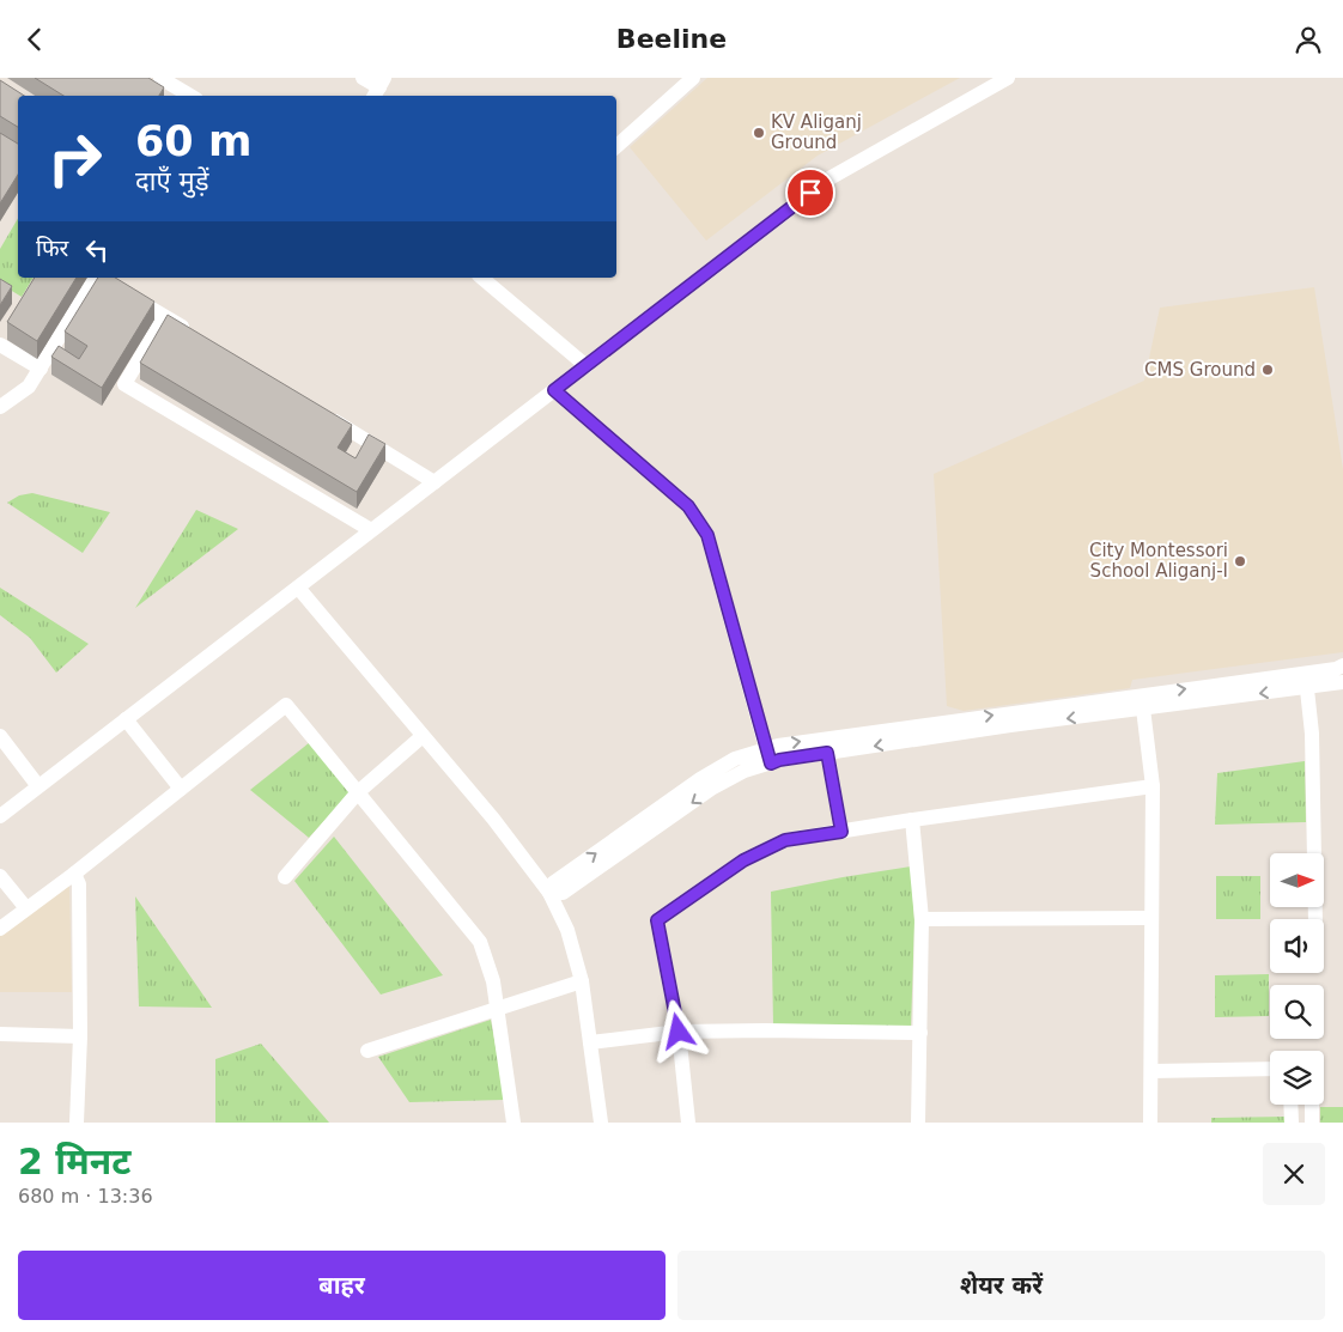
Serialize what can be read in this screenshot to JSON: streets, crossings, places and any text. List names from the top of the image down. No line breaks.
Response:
{"places":["KV Aliganj Ground","CMS Ground","City Montessori School Aliganj-I"],"north":"right","page":{"header":"Beeline","turn":["60 m","दाएँ मुड़ें"],"then":"फिर","heading":["2 मिनट","680 m · 13:36"],"buttons":["बाहर","शेयर करें"]}}
